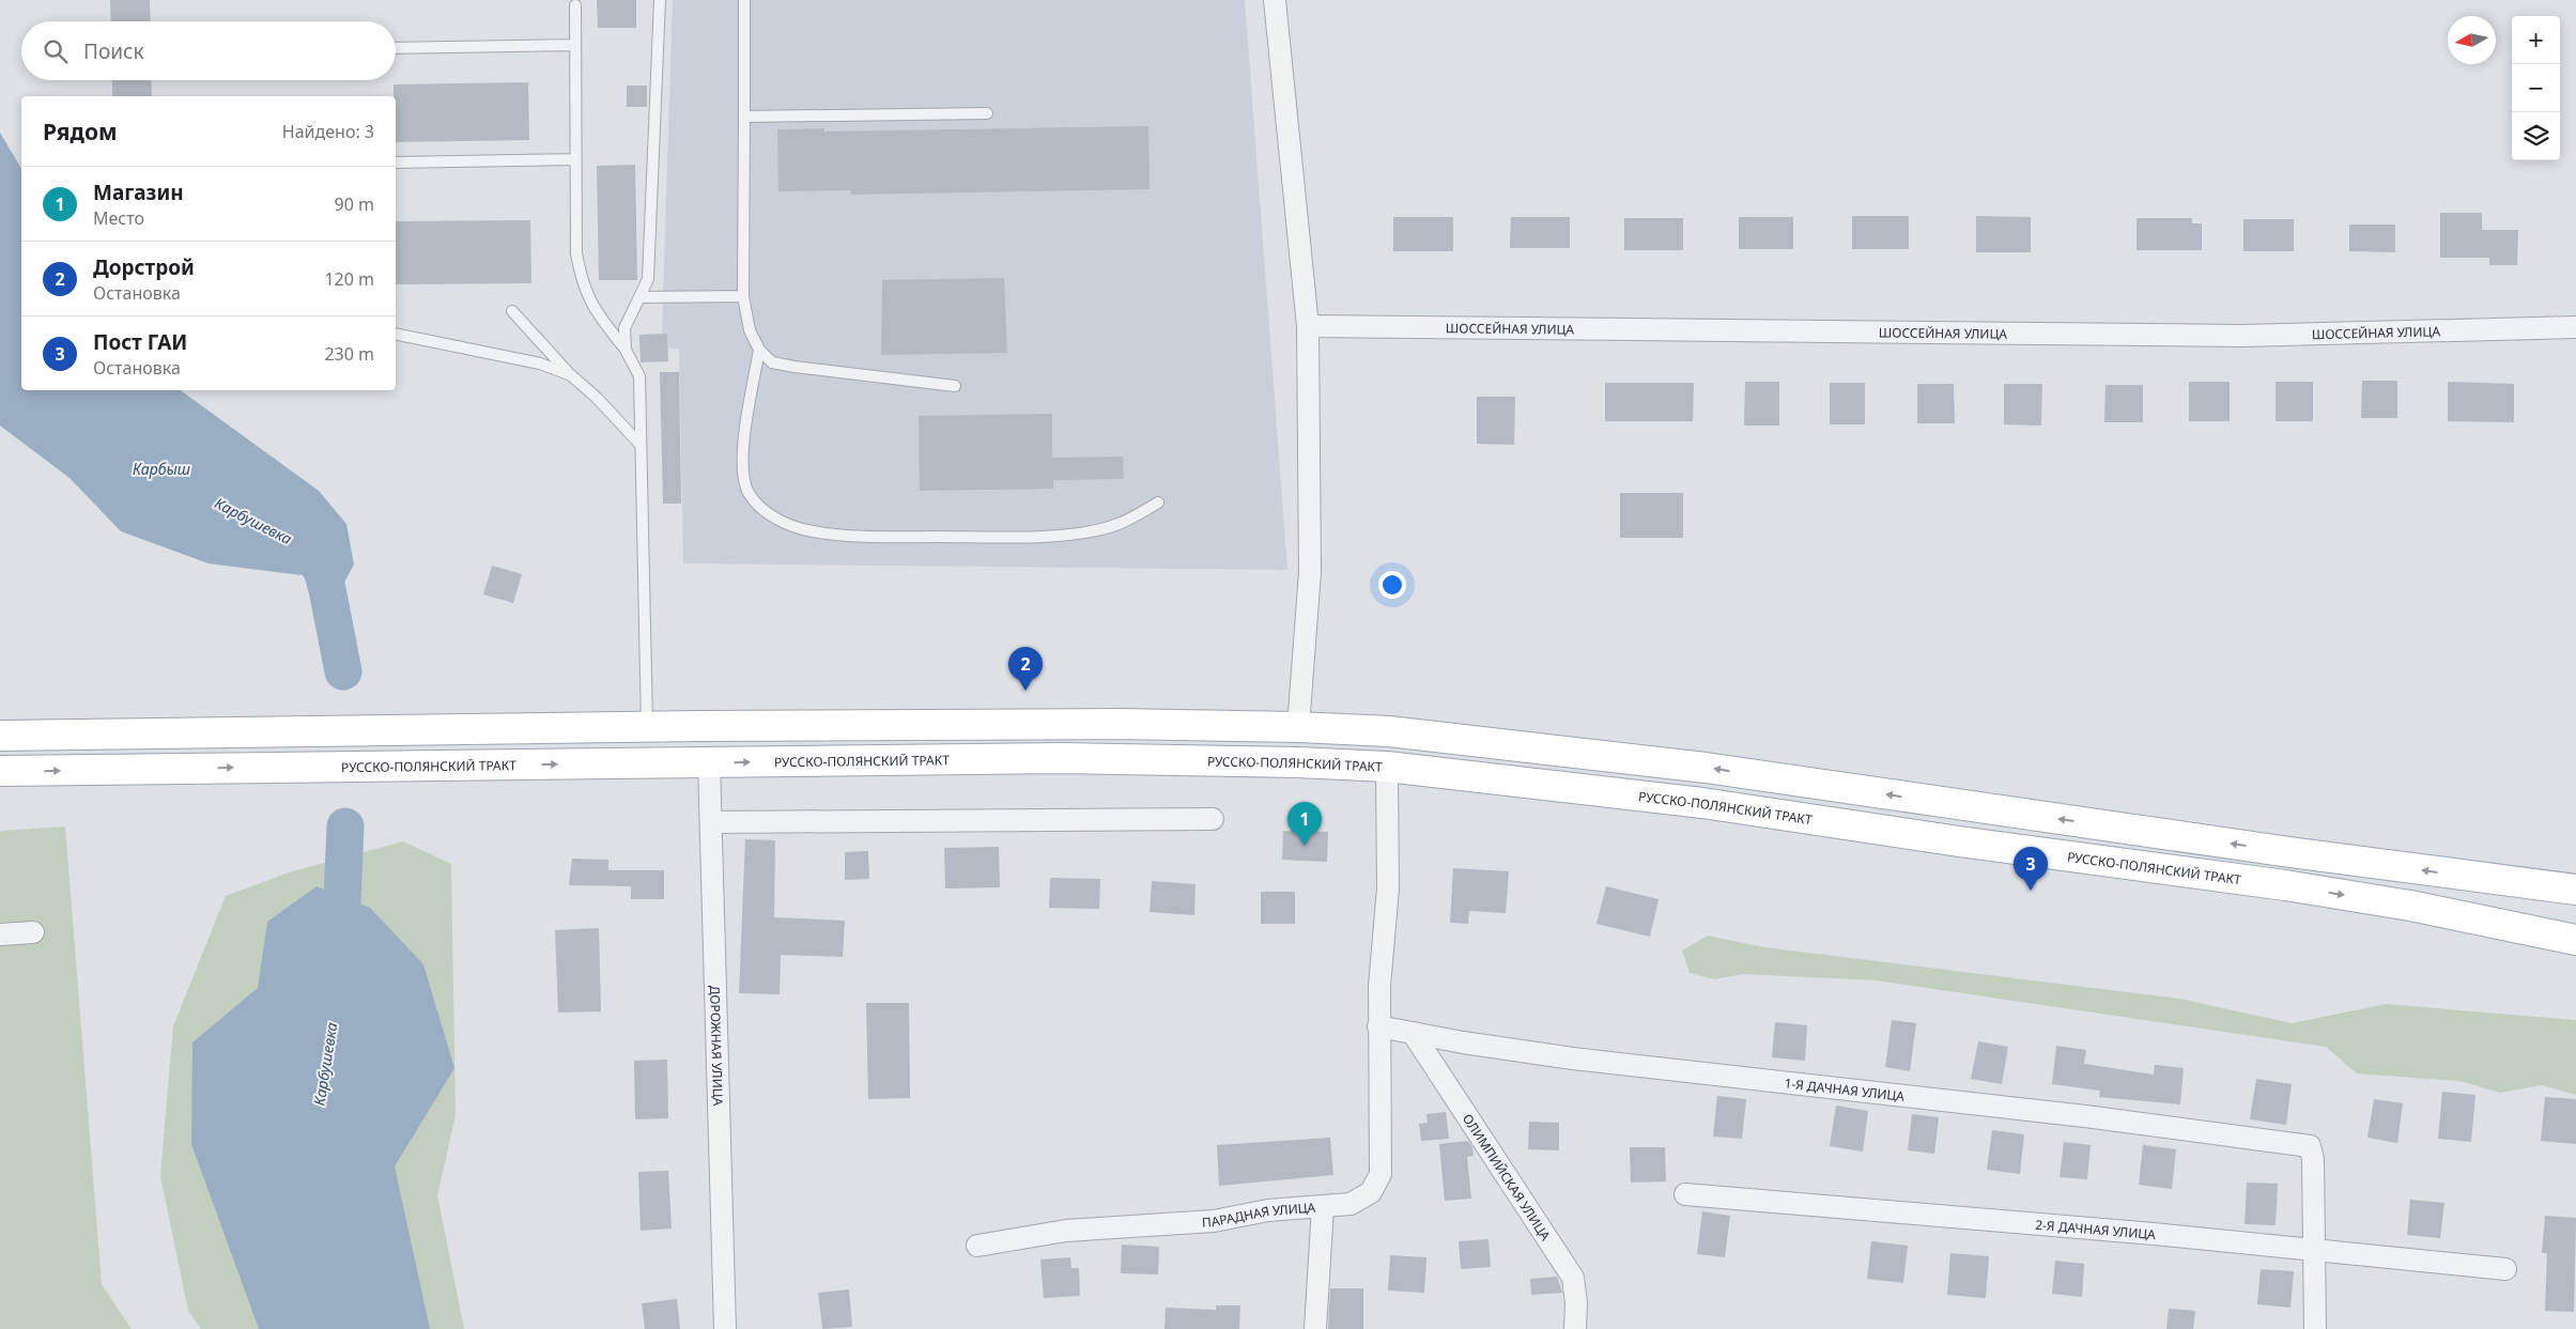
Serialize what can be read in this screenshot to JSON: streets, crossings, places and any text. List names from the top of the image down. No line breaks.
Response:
{"streets":{"main road":["РУССКО-ПОЛЯНСКИЙ ТРАКТ"],"street":["ШОССЕЙНАЯ УЛИЦА","ДОРОЖНАЯ УЛИЦА","1-Я ДАЧНАЯ УЛИЦА","ОЛИМПИЙСКАЯ УЛИЦА","ПАРАДНАЯ УЛИЦА","2-Я ДАЧНАЯ УЛИЦА"]},"crossings":[["РУССКО-ПОЛЯНСКИЙ ТРАКТ","ДОРОЖНАЯ УЛИЦА"],["РУССКО-ПОЛЯНСКИЙ ТРАКТ","ПАРАДНАЯ УЛИЦА"],["1-Я ДАЧНАЯ УЛИЦА","ОЛИМПИЙСКАЯ УЛИЦА"],["1-Я ДАЧНАЯ УЛИЦА","ПАРАДНАЯ УЛИЦА"],["1-Я ДАЧНАЯ УЛИЦА","2-Я ДАЧНАЯ УЛИЦА"]],"water":["Карбыш","Карбушевка"],"north":"left","page":{"map_buttons":["+","−"],"search":"Поиск","heading":["Рядом","Найдено: 3"],"list":[{"mark":"1","name":"Магазин","note":"Место","value":"90 m"},{"mark":"2","name":"Дорстрой","note":"Остановка","value":"120 m"},{"mark":"3","name":"Пост ГАИ","note":"Остановка","value":"230 m"}],"pins":["2","1","3"]}}
